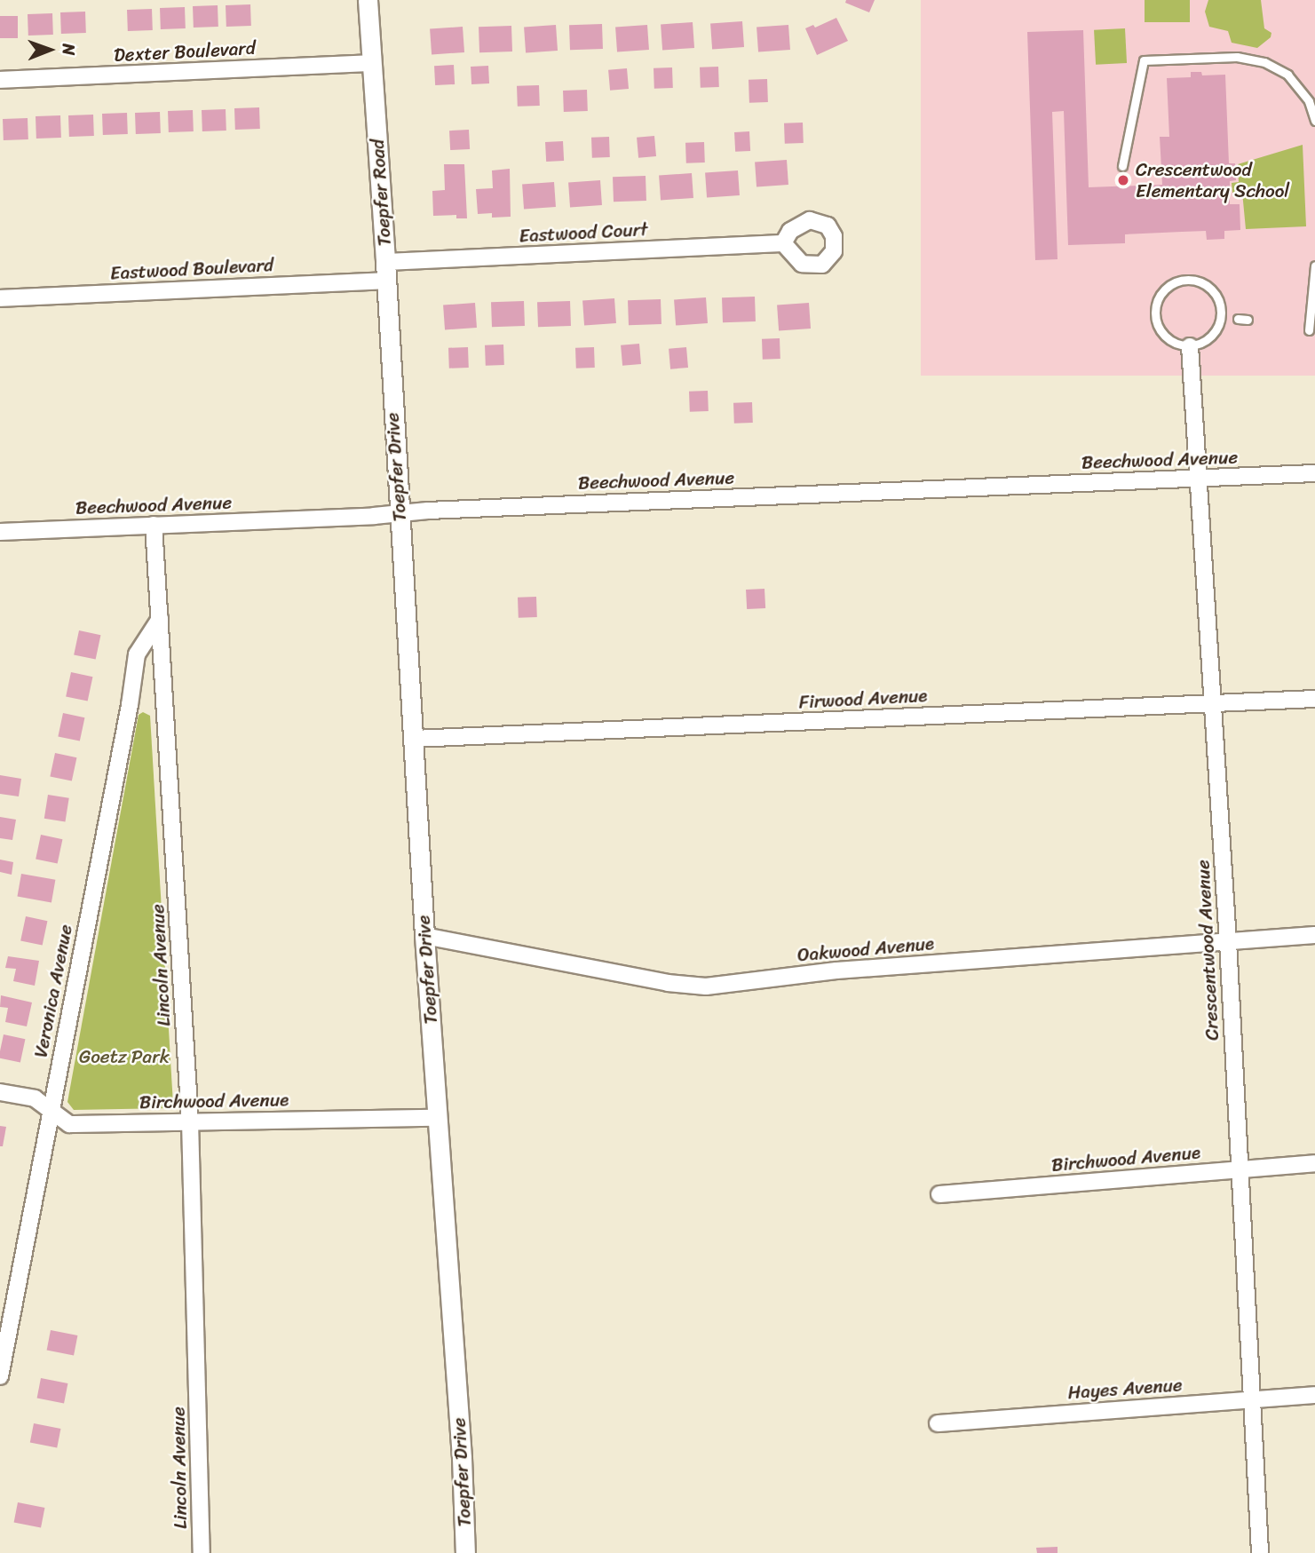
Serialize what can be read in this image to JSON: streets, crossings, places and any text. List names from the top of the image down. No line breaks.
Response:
{"streets":{"street":["Dexter Boulevard","Toepfer Road","Eastwood Court","Eastwood Boulevard","Beechwood Avenue","Toepfer Drive","Firwood Avenue","Oakwood Avenue","Crescentwood Avenue","Lincoln Avenue","Veronica Avenue","Birchwood Avenue","Hayes Avenue"]},"crossings":[["Dexter Boulevard","Toepfer Road"],["Toepfer Road","Eastwood Court"],["Toepfer Road","Eastwood Boulevard"],["Toepfer Road","Toepfer Drive"],["Eastwood Court","Eastwood Boulevard"],["Beechwood Avenue","Toepfer Drive"],["Beechwood Avenue","Crescentwood Avenue"],["Beechwood Avenue","Lincoln Avenue"],["Toepfer Drive","Firwood Avenue"],["Toepfer Drive","Oakwood Avenue"],["Toepfer Drive","Birchwood Avenue"],["Firwood Avenue","Crescentwood Avenue"],["Oakwood Avenue","Crescentwood Avenue"],["Crescentwood Avenue","Birchwood Avenue"],["Crescentwood Avenue","Hayes Avenue"],["Lincoln Avenue","Veronica Avenue"],["Lincoln Avenue","Birchwood Avenue"],["Veronica Avenue","Birchwood Avenue"]],"parks":["Goetz Park"],"places":["Crescentwood Elementary School"],"north":"right"}
